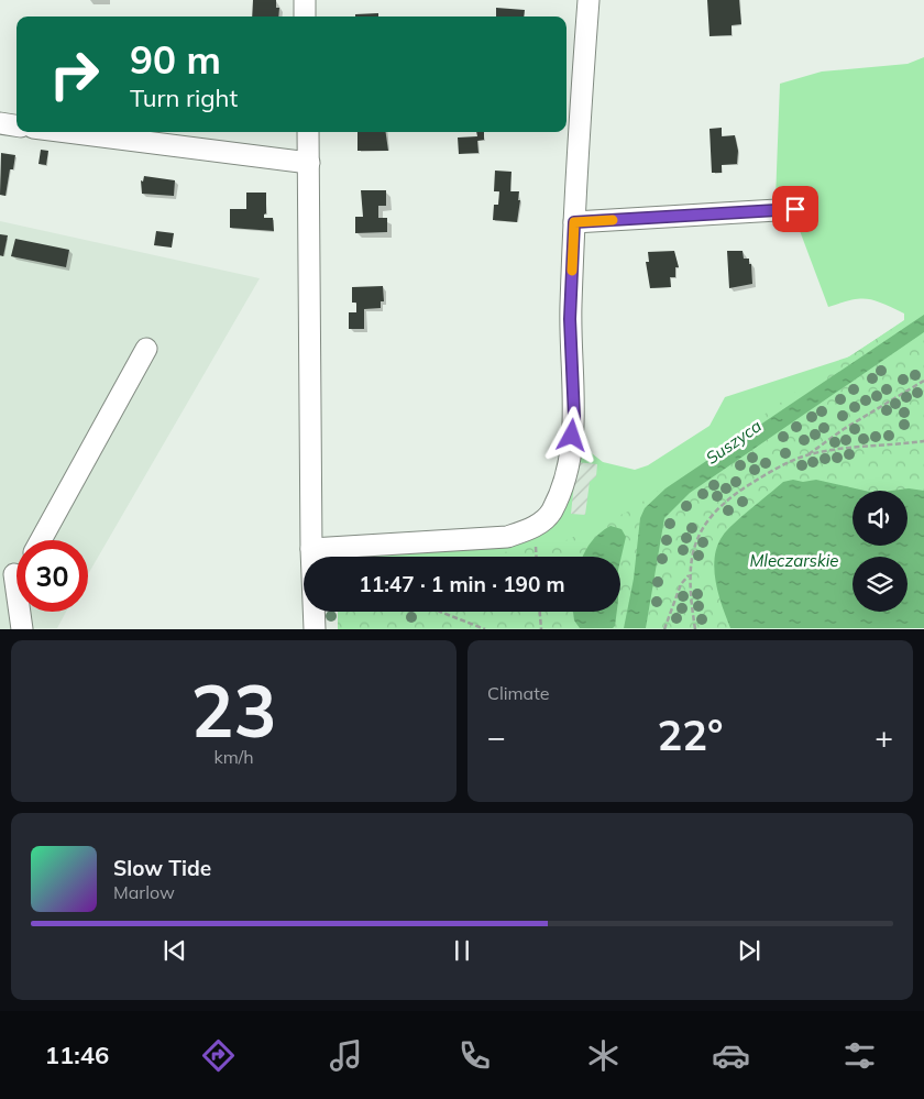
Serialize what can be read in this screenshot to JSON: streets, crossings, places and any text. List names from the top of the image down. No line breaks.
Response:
{"water":["Suszyca","Mleczarskie"],"page":{"turn":["90 m","Turn right"],"limit":"30","trip":"11:47 · 1 min · 190 m","tile":[["23","km/h"],"Climate"],"heat":["−","22°","+"],"song":["Slow Tide","Marlow"],"tabs":"11:46"}}
